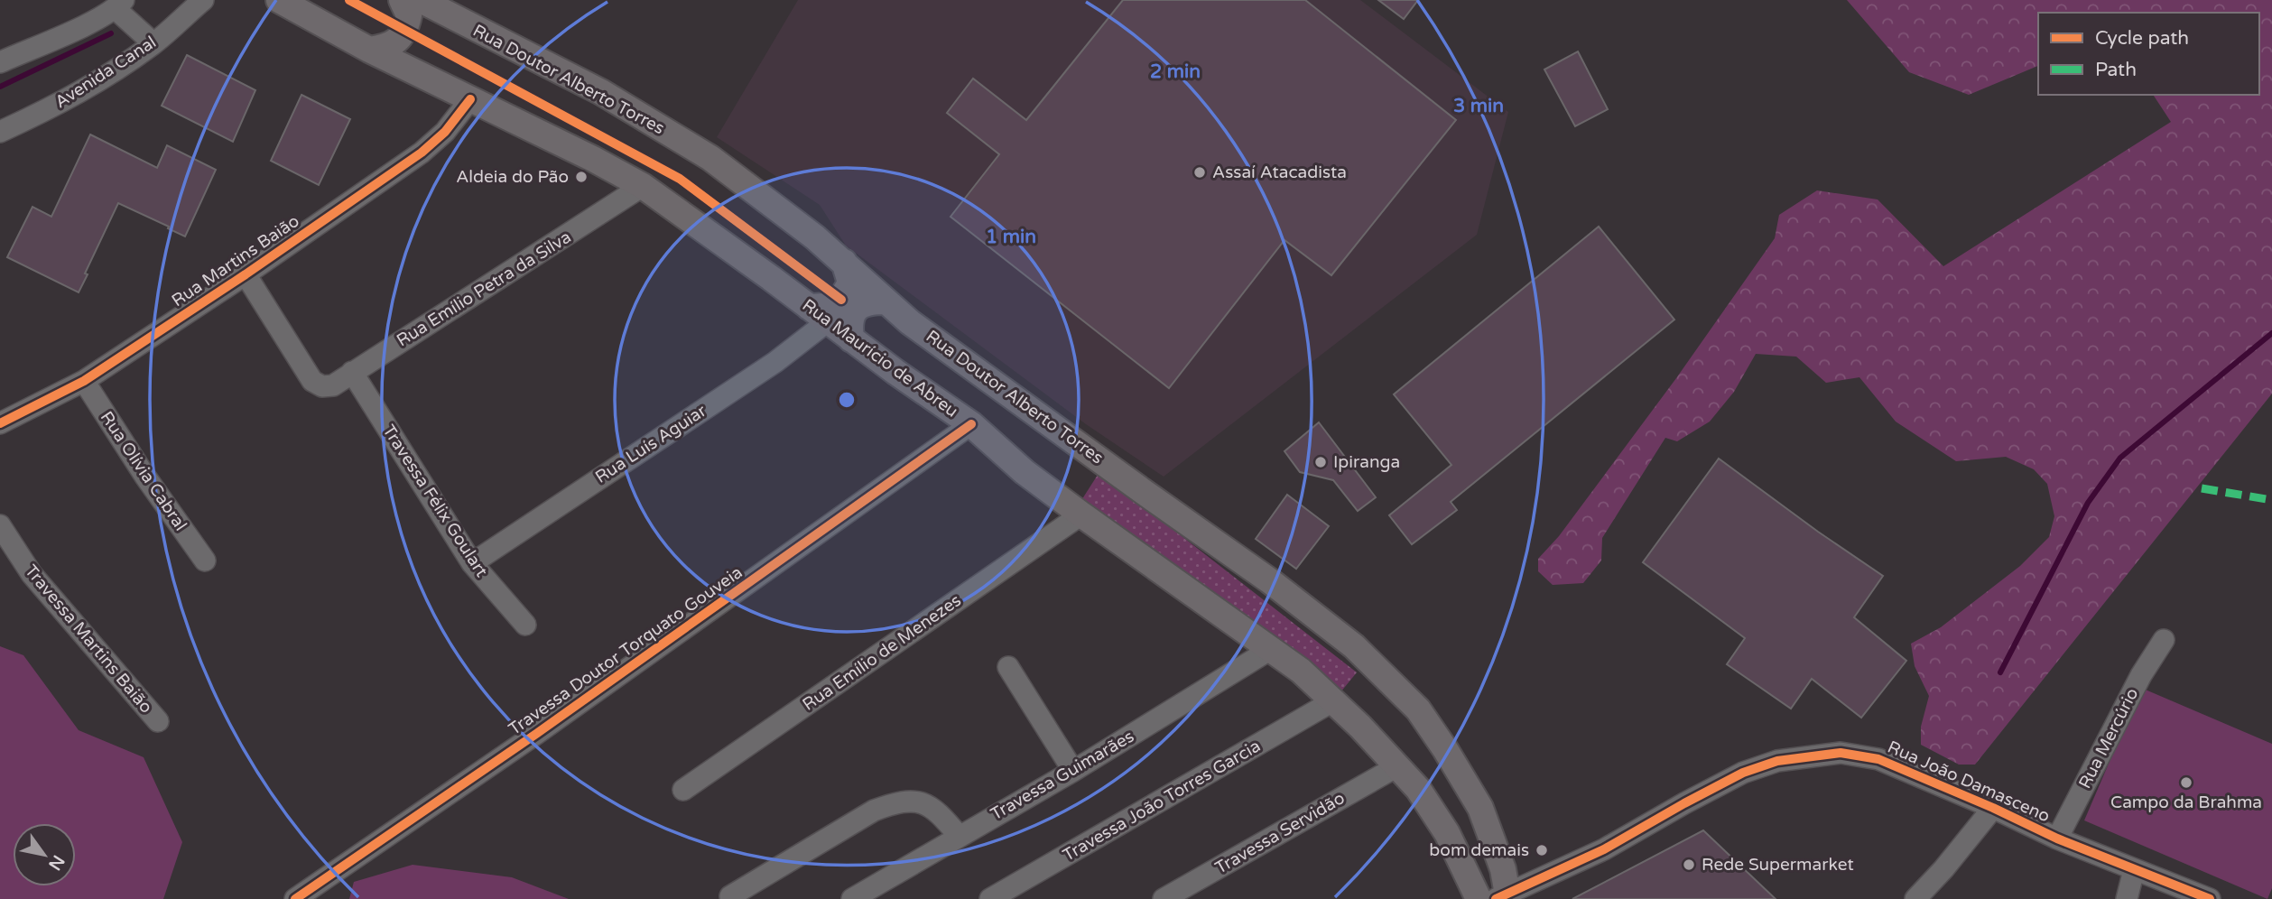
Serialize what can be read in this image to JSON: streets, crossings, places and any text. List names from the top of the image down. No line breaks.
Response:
{"streets":{"main road":["Rua Doutor Alberto Torres","Rua Maurício de Abreu"],"street":["Avenida Canal","Rua Martins Baião","Rua Emílio Petra da Silva","Rua Luís Aguiar","Rua Olívia Cabral","Travessa Félix Goulart","Travessa Martins Baião","Travessa Doutor Torquato Gouveia","Rua Emílio de Menezes","Rua Mercúrio","Travessa Guimarães","Rua João Damasceno","Travessa João Torres Garcia","Travessa Servidão"]},"crossings":[["Rua Doutor Alberto Torres","Rua João Damasceno"],["Rua Martins Baião","Rua Emílio Petra da Silva"],["Rua Martins Baião","Rua Maurício de Abreu"],["Rua Martins Baião","Rua Olívia Cabral"],["Rua Emílio Petra da Silva","Rua Maurício de Abreu"],["Rua Emílio Petra da Silva","Travessa Félix Goulart"],["Rua Maurício de Abreu","Rua Luís Aguiar"],["Rua Maurício de Abreu","Travessa Doutor Torquato Gouveia"],["Rua Maurício de Abreu","Rua Emílio de Menezes"],["Rua Maurício de Abreu","Travessa Guimarães"],["Rua Maurício de Abreu","Travessa João Torres Garcia"],["Rua Maurício de Abreu","Travessa Servidão"],["Rua Luís Aguiar","Travessa Félix Goulart"],["Rua Mercúrio","Rua João Damasceno"]],"places":["Assaí Atacadista","Aldeia do Pão","Ipiranga","Campo da Brahma","bom demais","Rede Supermarket"],"legend":["Cycle path","Path"],"north":"bottom right","rings":["2 min","3 min","1 min"]}
